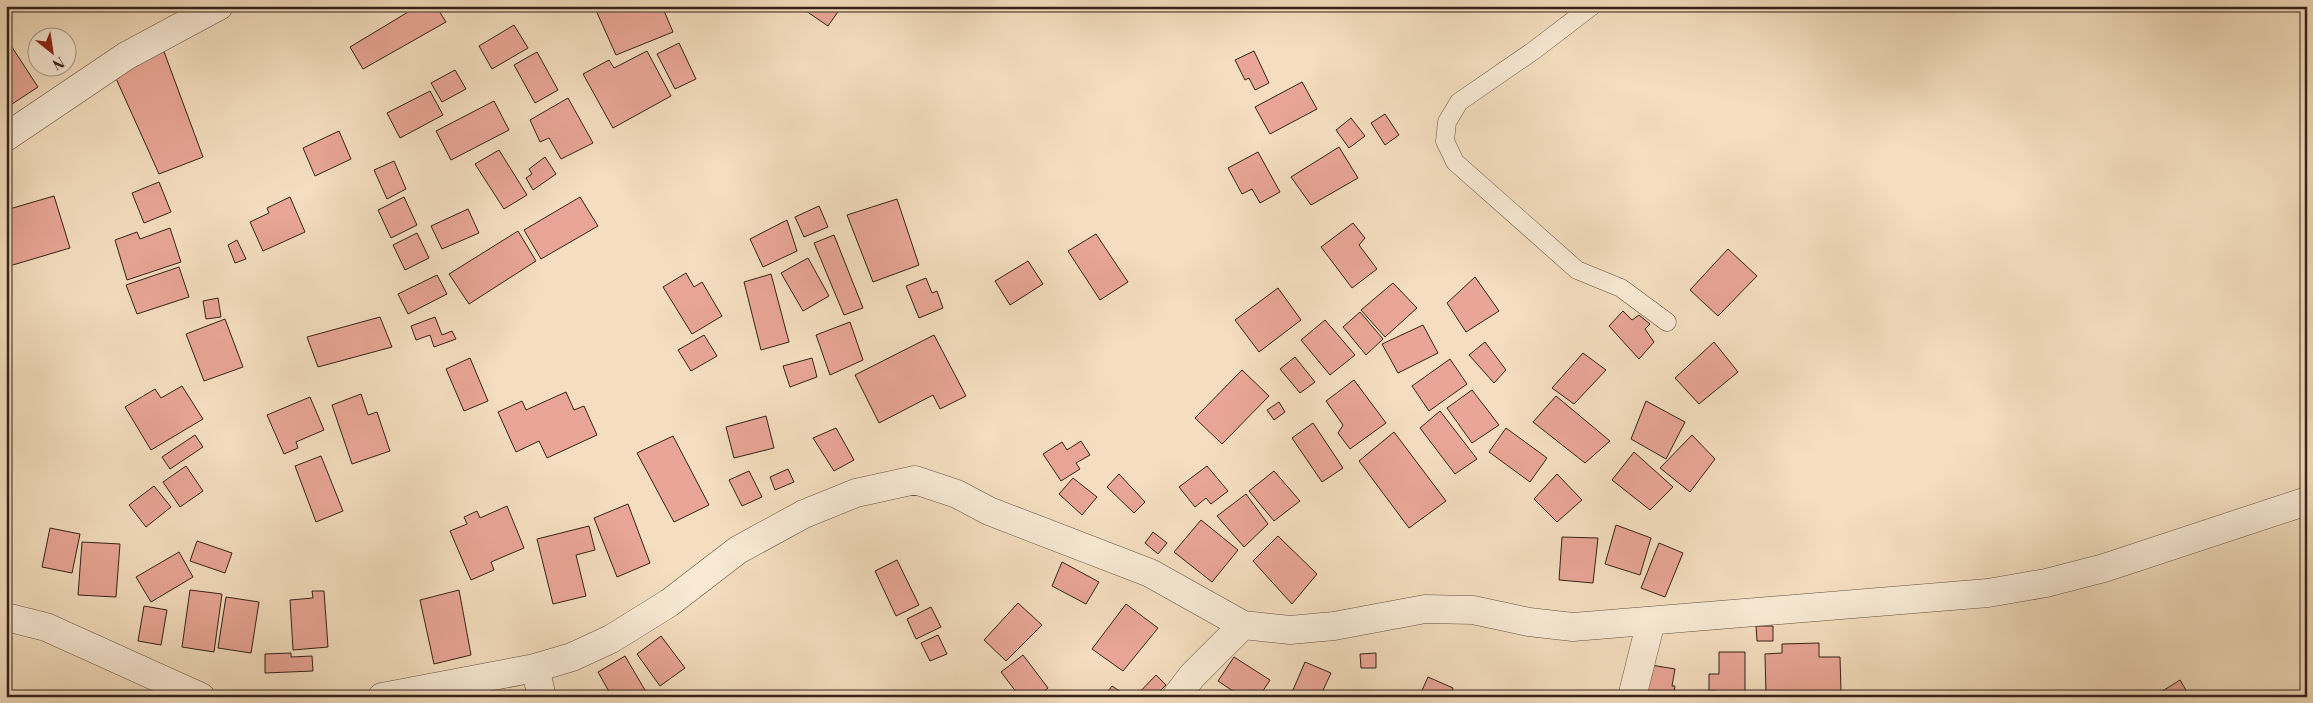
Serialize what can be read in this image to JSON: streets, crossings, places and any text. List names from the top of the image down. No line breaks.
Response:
{"north":"bottom right"}
